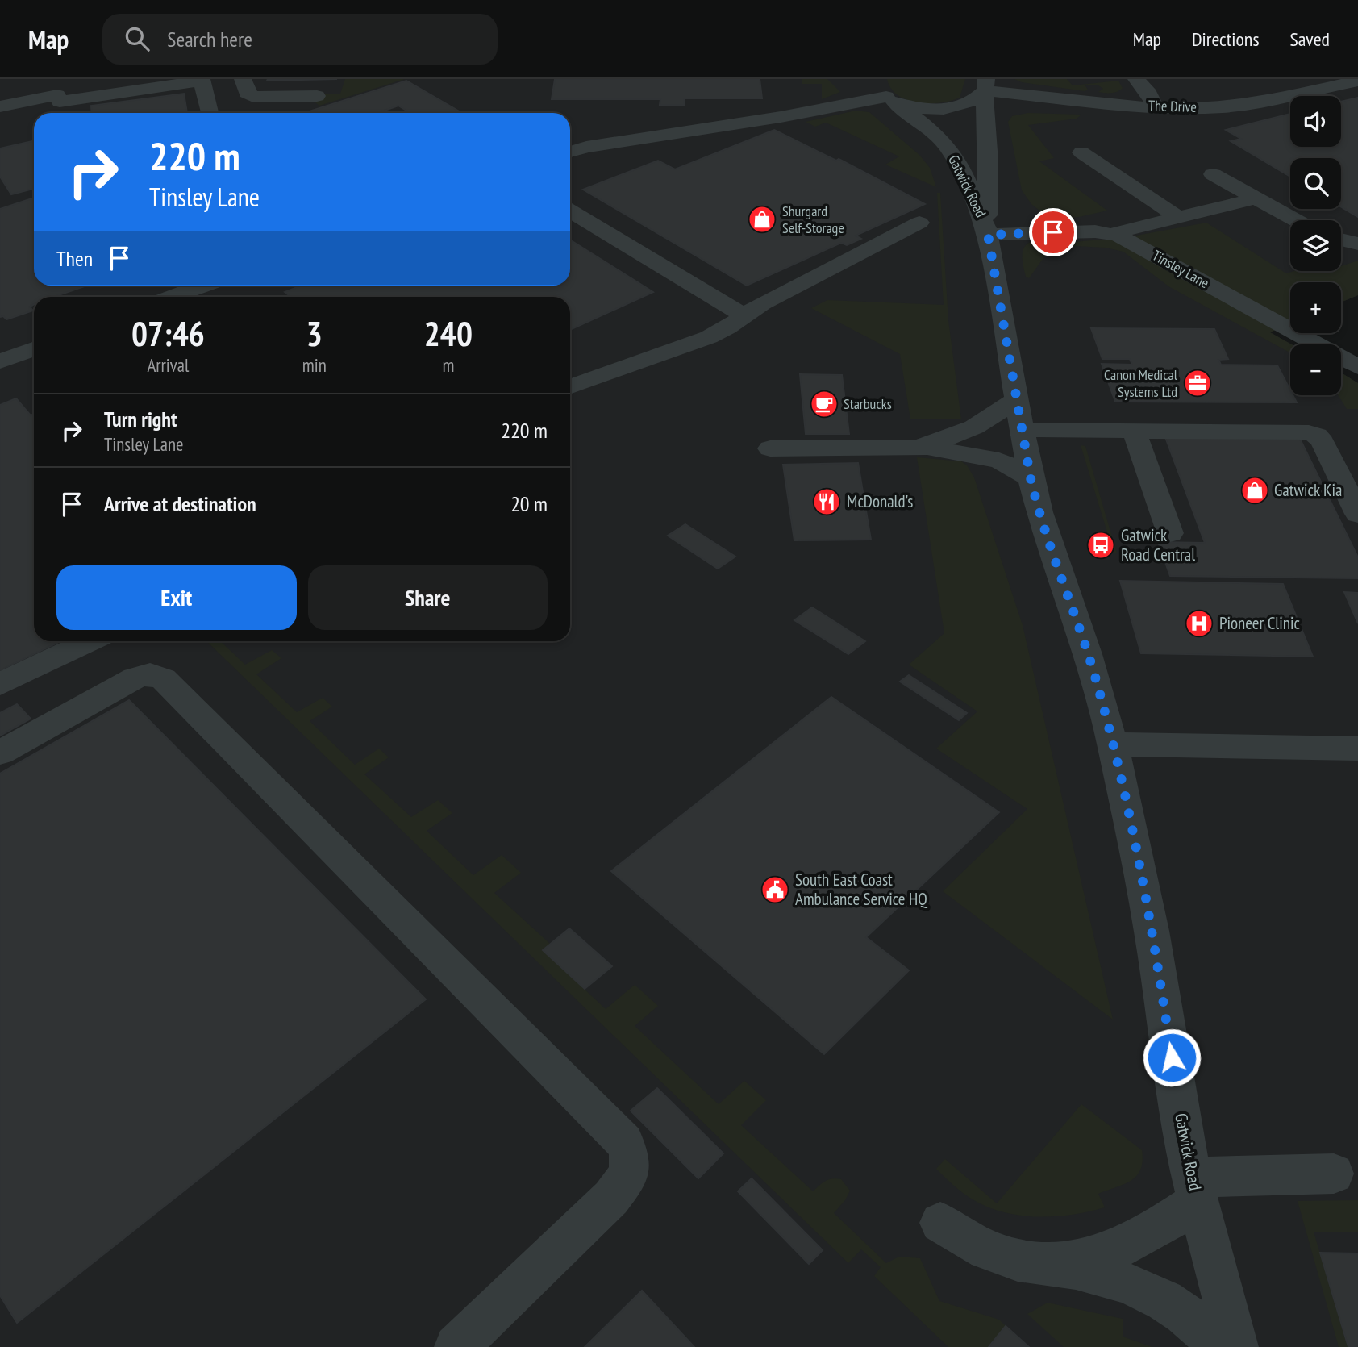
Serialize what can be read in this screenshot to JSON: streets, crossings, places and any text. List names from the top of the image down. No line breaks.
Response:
{"streets":{"street":["The Drive","Gatwick Road","Tinsley Lane"]},"crossings":[["The Drive","Gatwick Road"],["Gatwick Road","Tinsley Lane"]],"places":{"shop":["Shurgard Self-Storage","Gatwick Kia"],"office":["Canon Medical Systems Ltd"],"cafe":["Starbucks"],"restaurant":["McDonald's"],"bus stop":["Gatwick Road Central"],"hospital":["Pioneer Clinic"],"public building":["South East Coast Ambulance Service HQ"]},"page":{"header":"Map","search":"Search here","nav":["Map","Directions","Saved"],"map_buttons":["+","−"],"turn":["220 m","Tinsley Lane"],"then":"Then","eta":["07:46","Arrival","3","min","240","m"],"list":[{"name":"Turn right","note":"Tinsley Lane","value":"220 m"},{"name":"Arrive at destination","value":"20 m"}],"buttons":["Exit","Share"]}}
